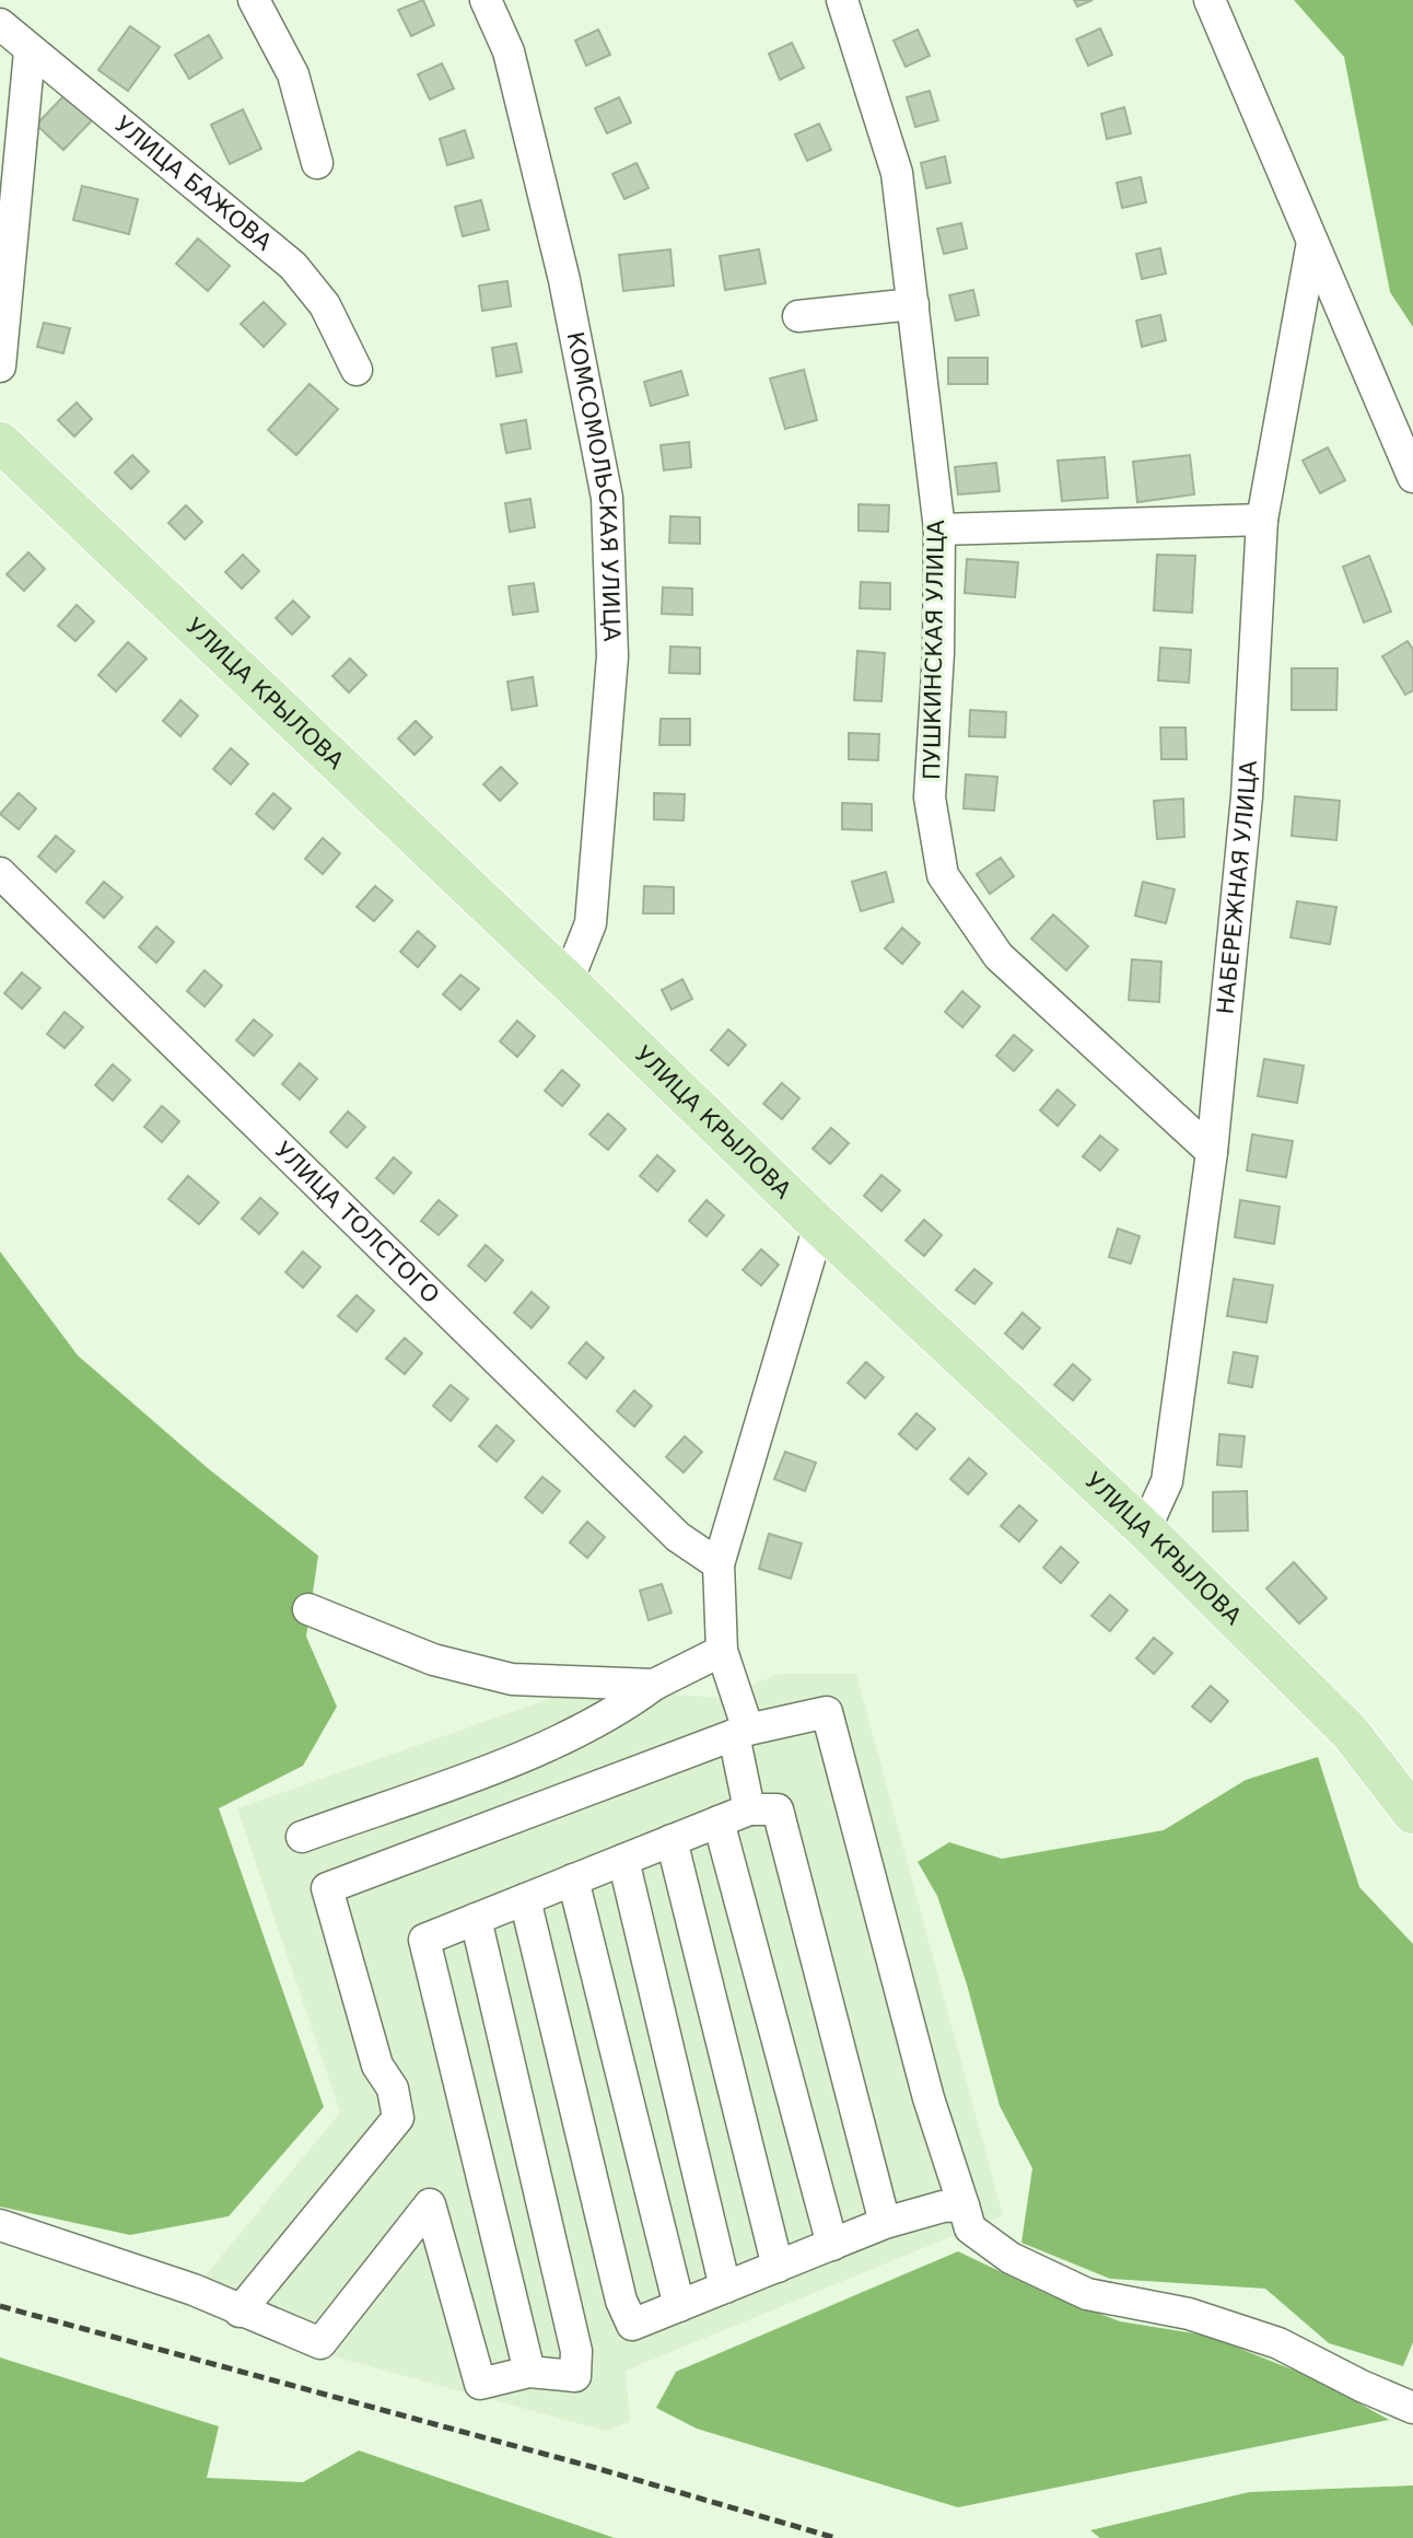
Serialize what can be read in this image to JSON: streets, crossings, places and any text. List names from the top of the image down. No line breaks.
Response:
{"streets":{"main road":["УЛИЦА КРЫЛОВА"],"street":["УЛИЦА БАЖОВА","КОМСОМОЛЬСКАЯ УЛИЦА","ПУШКИНСКАЯ УЛИЦА","НАБЕРЕЖНАЯ УЛИЦА","УЛИЦА ТОЛСТОГО"]},"crossings":[["КОМСОМОЛЬСКАЯ УЛИЦА","УЛИЦА КРЫЛОВА"],["ПУШКИНСКАЯ УЛИЦА","НАБЕРЕЖНАЯ УЛИЦА"],["УЛИЦА КРЫЛОВА","НАБЕРЕЖНАЯ УЛИЦА"]]}
